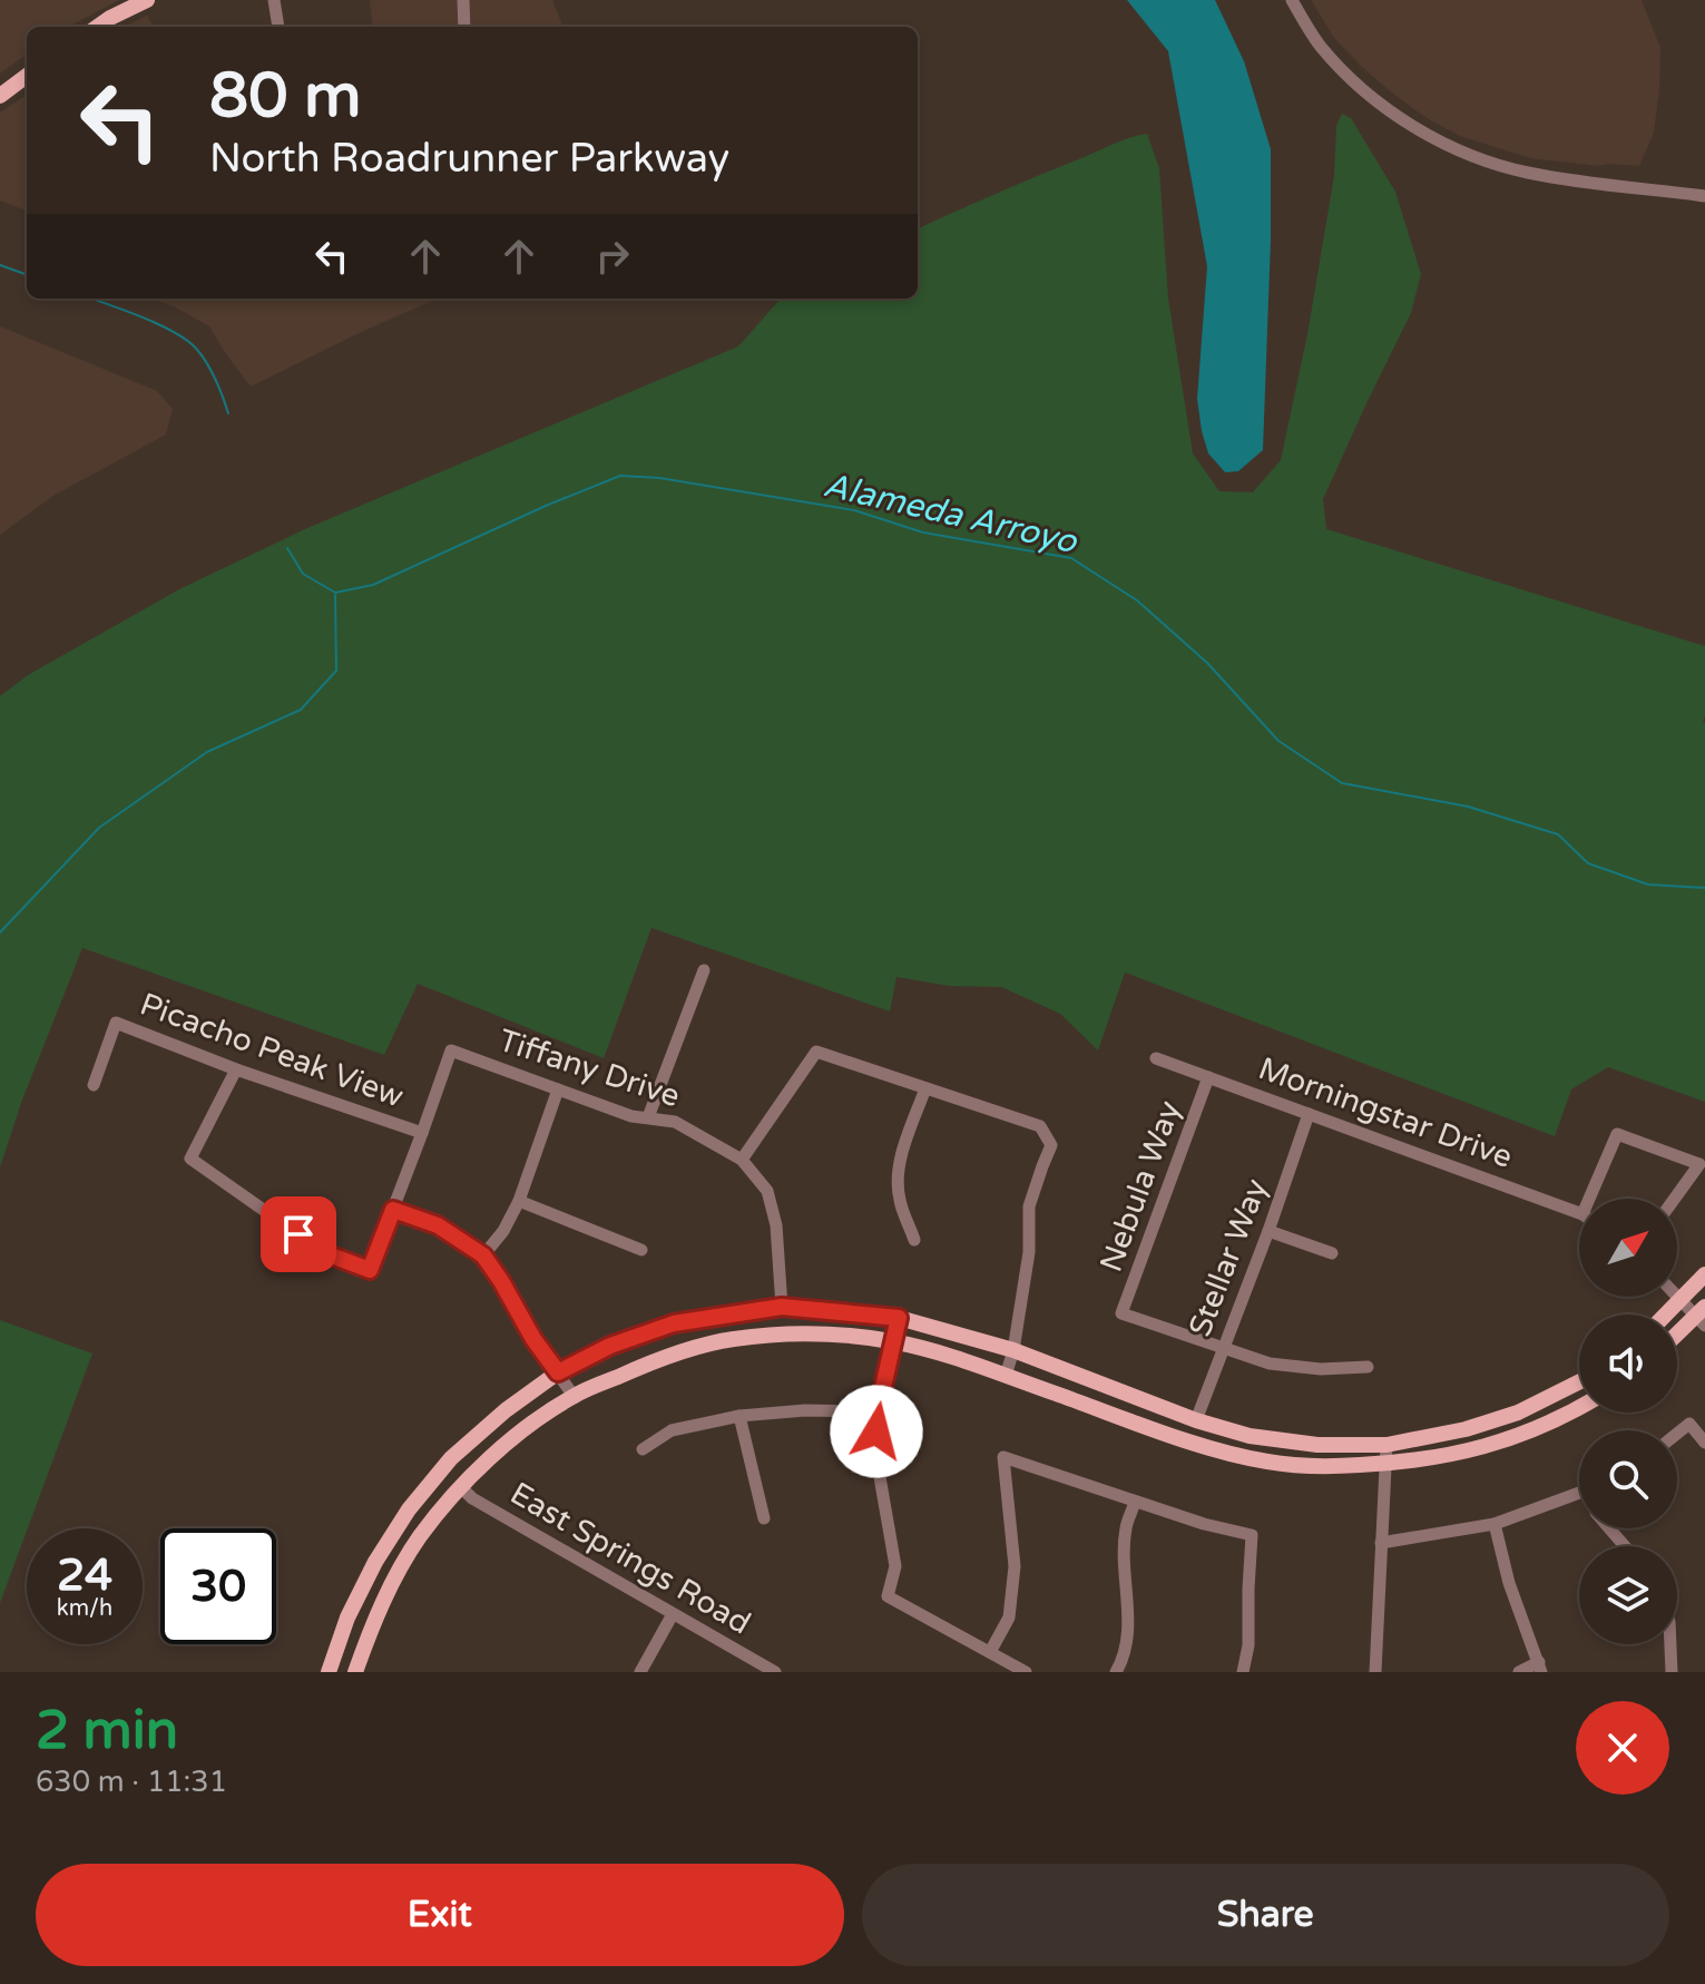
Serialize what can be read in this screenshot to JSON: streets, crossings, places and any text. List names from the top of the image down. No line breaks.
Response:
{"streets":{"street":["Picacho Peak View","Tiffany Drive","Morningstar Drive","Nebula Way","Stellar Way","East Springs Road"]},"crossings":[["Picacho Peak View","Tiffany Drive"],["Morningstar Drive","Nebula Way"],["Morningstar Drive","Stellar Way"],["Nebula Way","Stellar Way"]],"water":["Alameda Arroyo"],"north":"top right","page":{"turn":["80 m","North Roadrunner Parkway"],"speed":"24 km/h","limit":"30","heading":["2 min","630 m · 11:31"],"buttons":["Exit","Share"]}}
